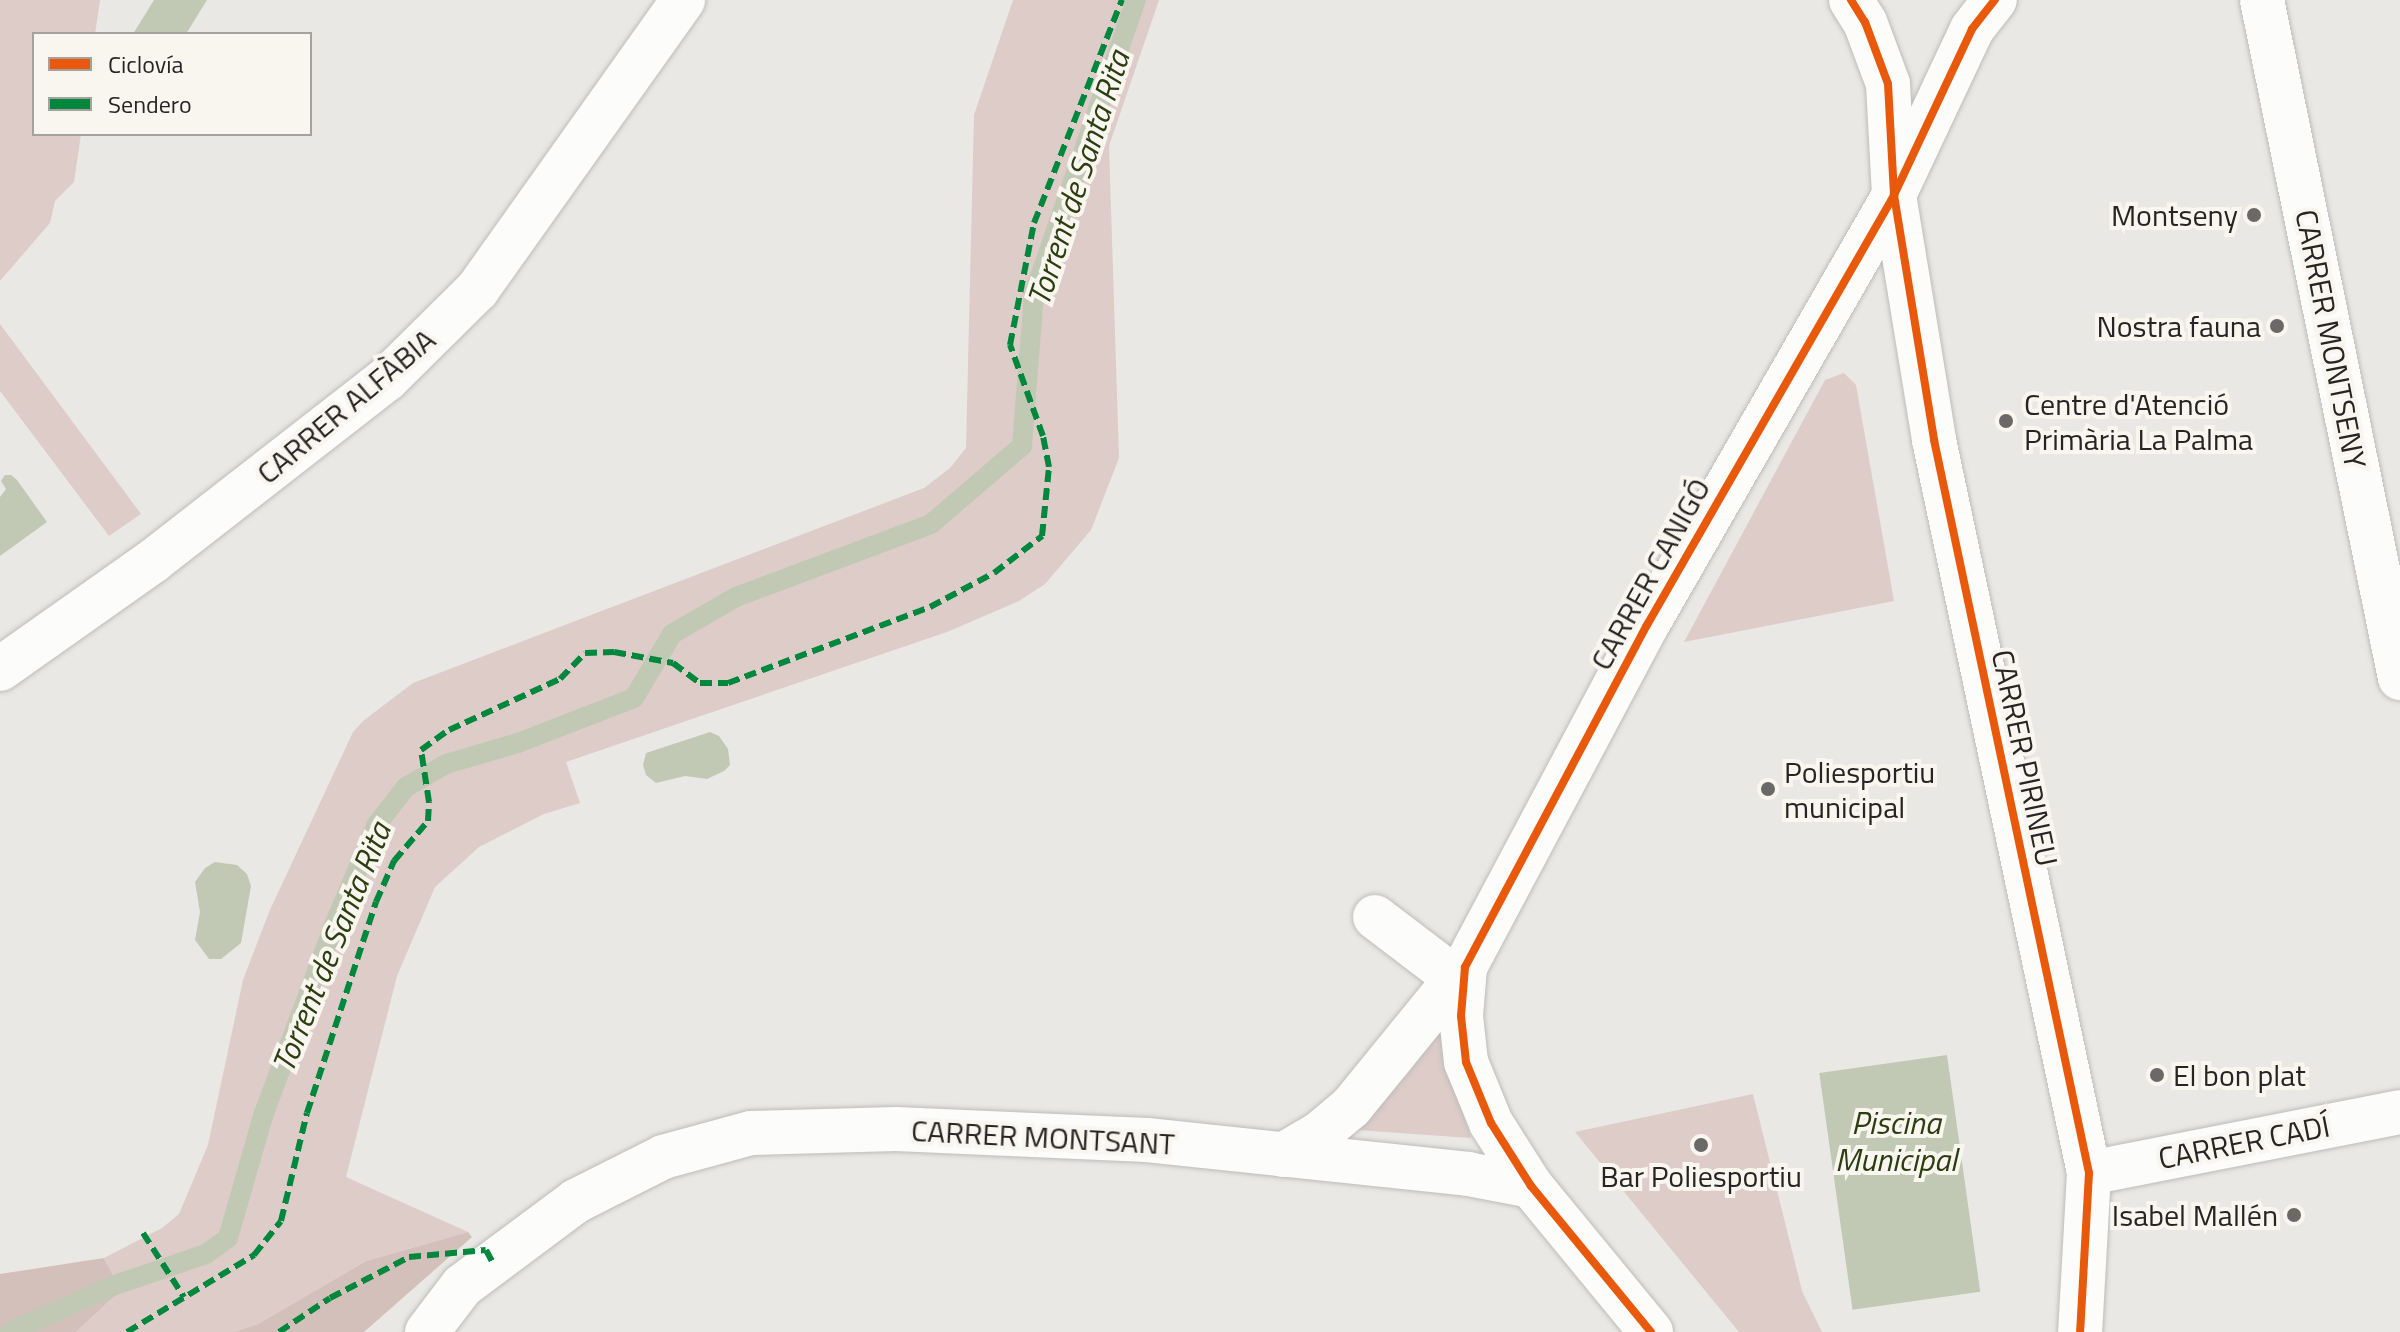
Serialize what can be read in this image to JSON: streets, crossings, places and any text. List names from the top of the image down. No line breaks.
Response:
{"streets":{"street":["CARRER MONTSENY","CARRER ALFÀBIA","CARRER CANIGÓ","CARRER PIRINEU","CARRER MONTSANT","CARRER CADÍ"]},"crossings":[["CARRER CANIGÓ","CARRER PIRINEU"],["CARRER CANIGÓ","CARRER MONTSANT"],["CARRER PIRINEU","CARRER CADÍ"]],"water":["Torrent de Santa Rita","Piscina Municipal"],"places":["Montseny","Nostra fauna","Centre d'Atenció Primària La Palma","Poliesportiu municipal","El bon plat","Bar Poliesportiu","Isabel Mallén"],"legend":["Ciclovía","Sendero"]}
